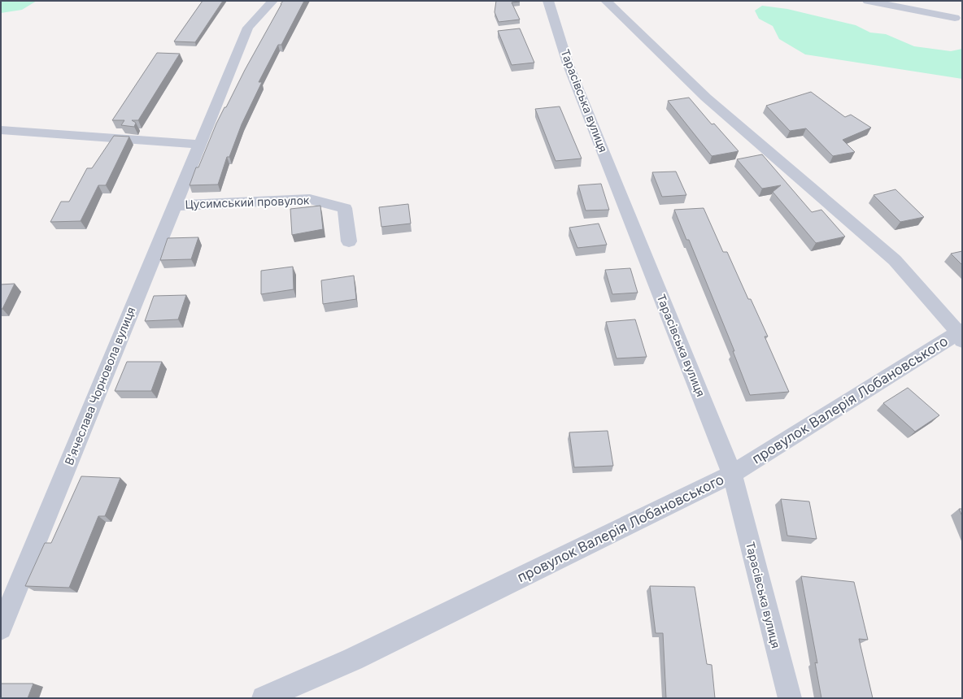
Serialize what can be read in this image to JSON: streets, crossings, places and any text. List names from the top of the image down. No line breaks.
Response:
{"streets":{"street":["Тарасівська вулиця","Цусимський провулок","В'ячеслава Чорновола вулиця","провулок Валерія Лобановського"]},"crossings":[["Тарасівська вулиця","провулок Валерія Лобановського"],["Цусимський провулок","В'ячеслава Чорновола вулиця"]]}
